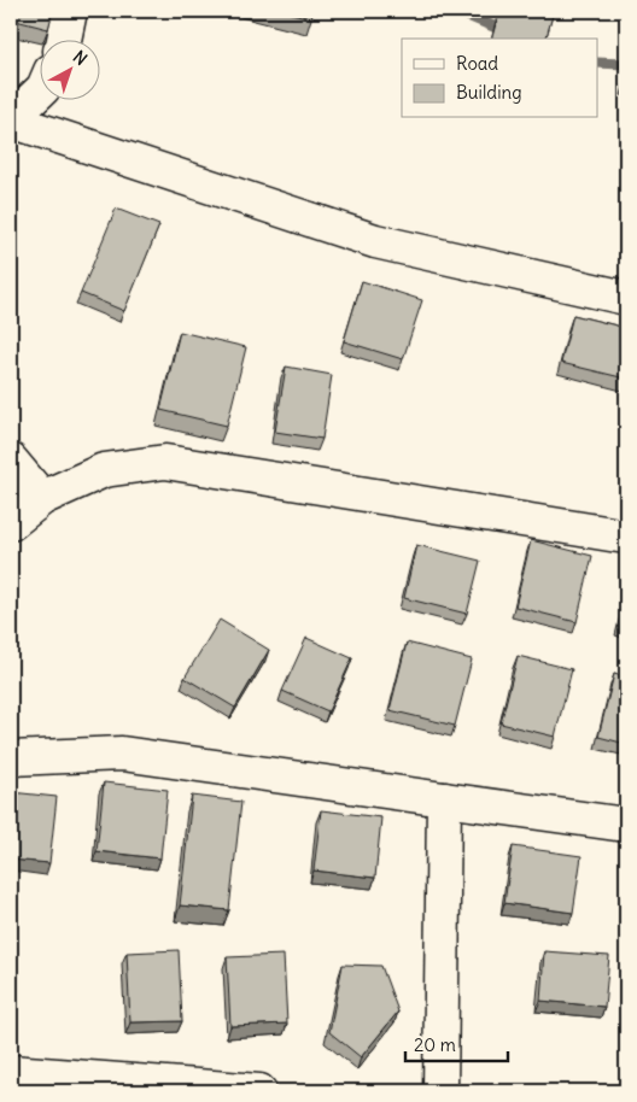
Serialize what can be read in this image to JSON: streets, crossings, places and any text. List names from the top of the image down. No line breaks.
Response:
{"legend":["Road","Building"],"scale_bar":"20 m","north":"top right"}
